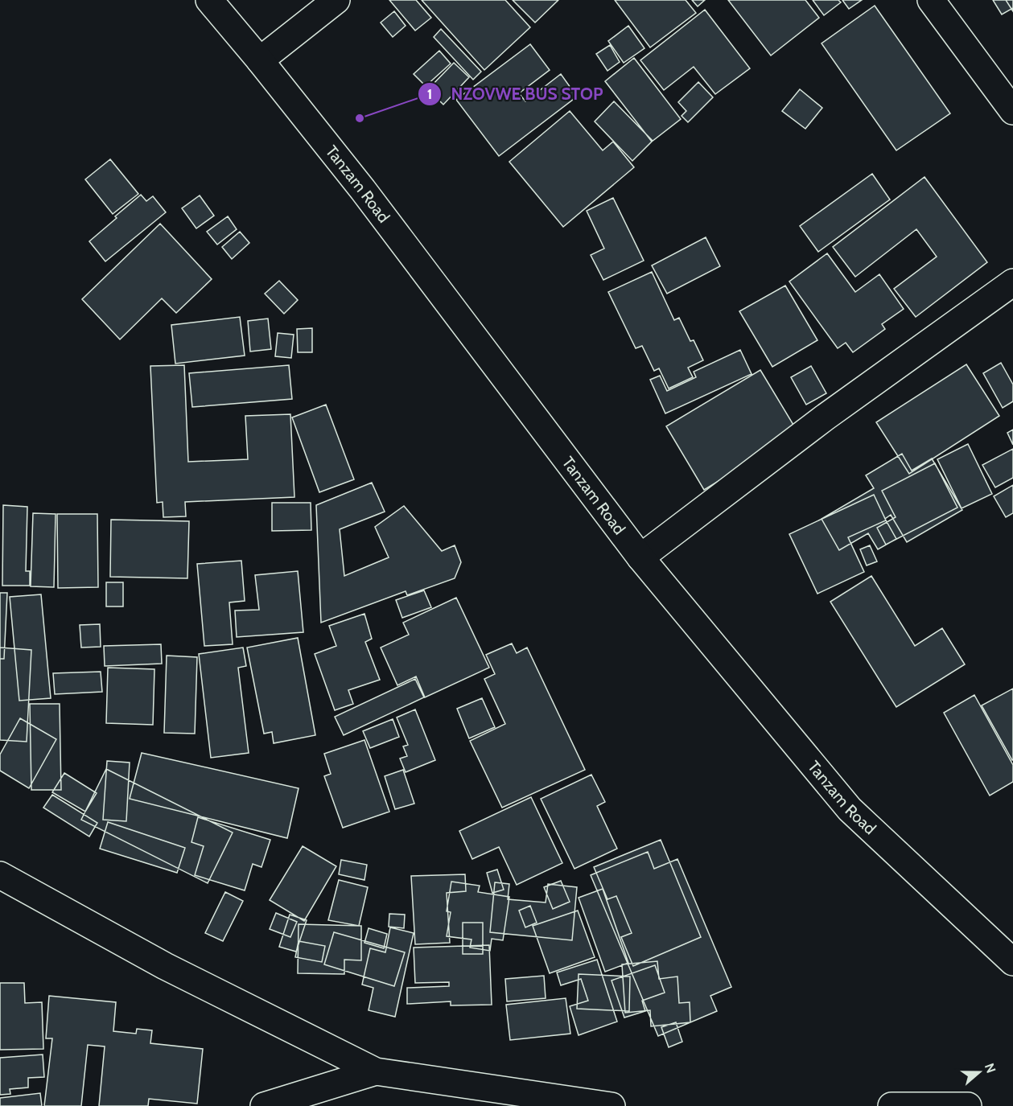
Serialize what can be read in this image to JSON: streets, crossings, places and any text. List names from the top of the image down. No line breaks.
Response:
{"streets":{"main road":["Tanzam Road"]},"places":["NZOVWE BUS STOP"],"north":"right"}
